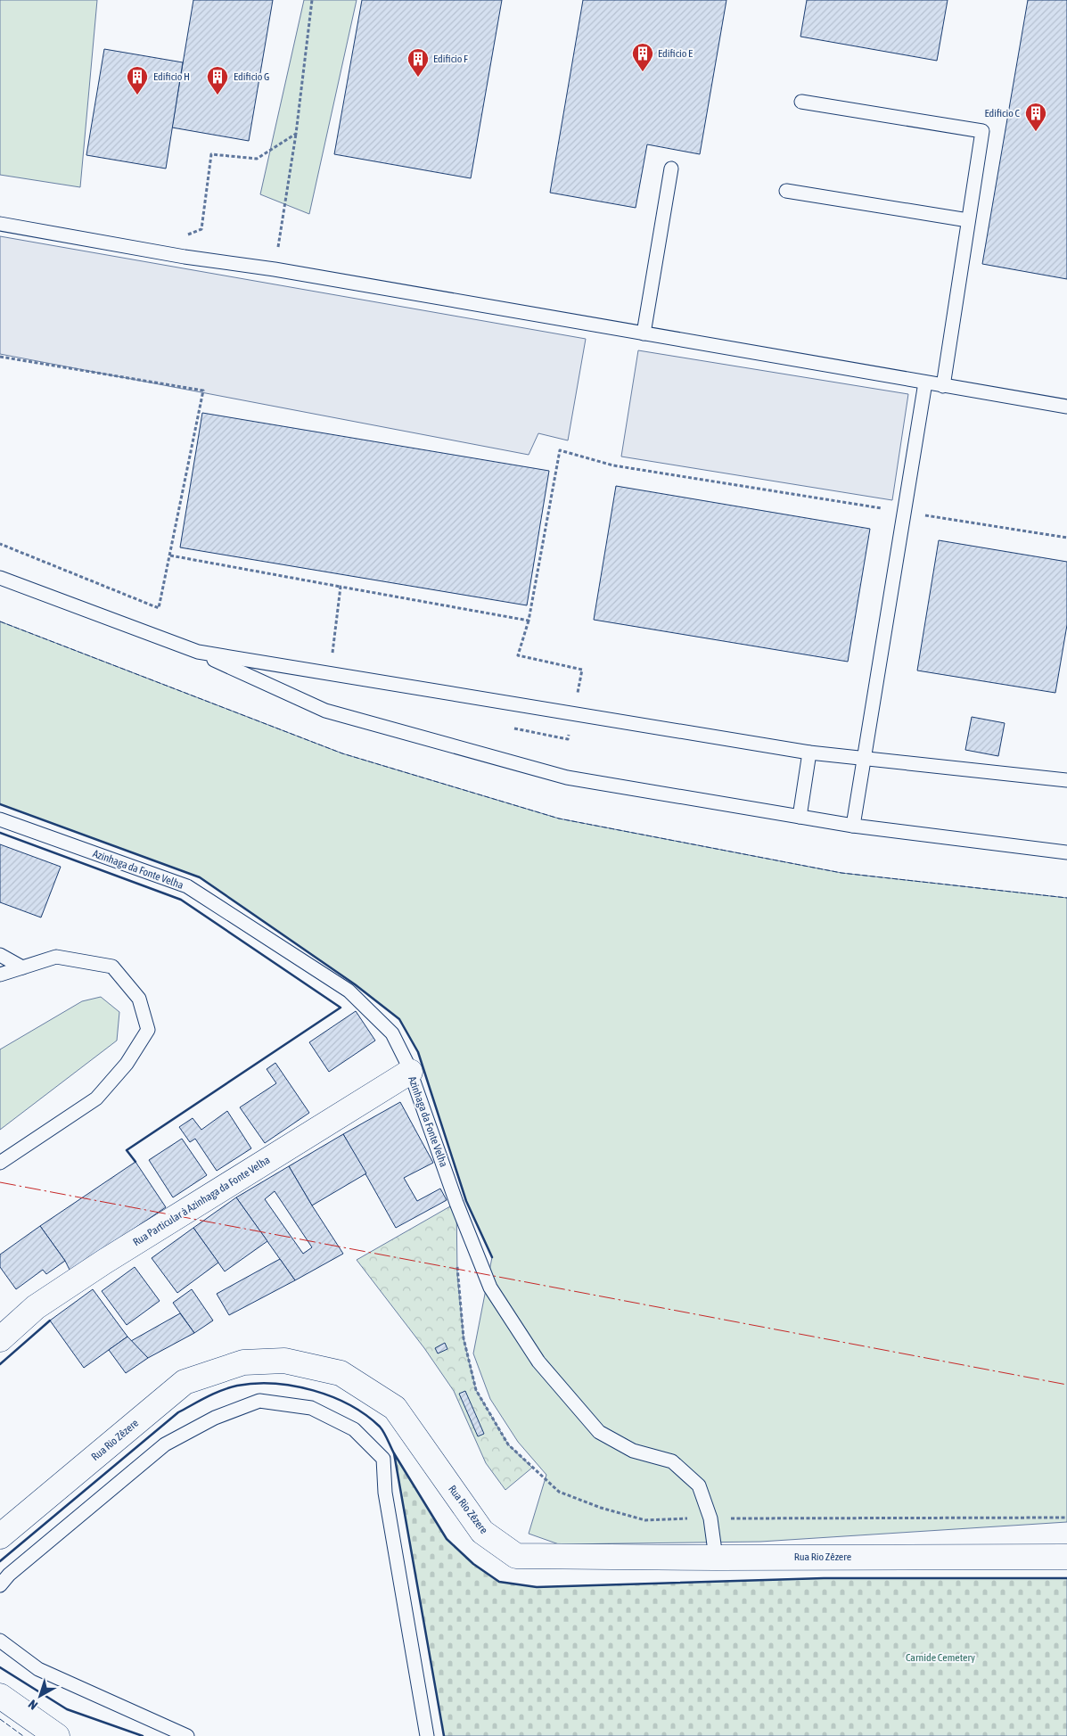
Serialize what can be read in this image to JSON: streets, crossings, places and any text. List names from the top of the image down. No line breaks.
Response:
{"streets":{"street":["Rua Particular à Azinhaga da Fonte Velha","Rua Rio Zêzere"],"lane":["Azinhaga da Fonte Velha"]},"crossings":[["Azinhaga da Fonte Velha","Rua Particular à Azinhaga da Fonte Velha"],["Azinhaga da Fonte Velha","Rua Rio Zêzere"]],"parks":["Carnide Cemetery"],"places":{"building":["Edificio E","Edificio F","Edificio H","Edificio G","Edificio C"]},"north":"bottom left"}
